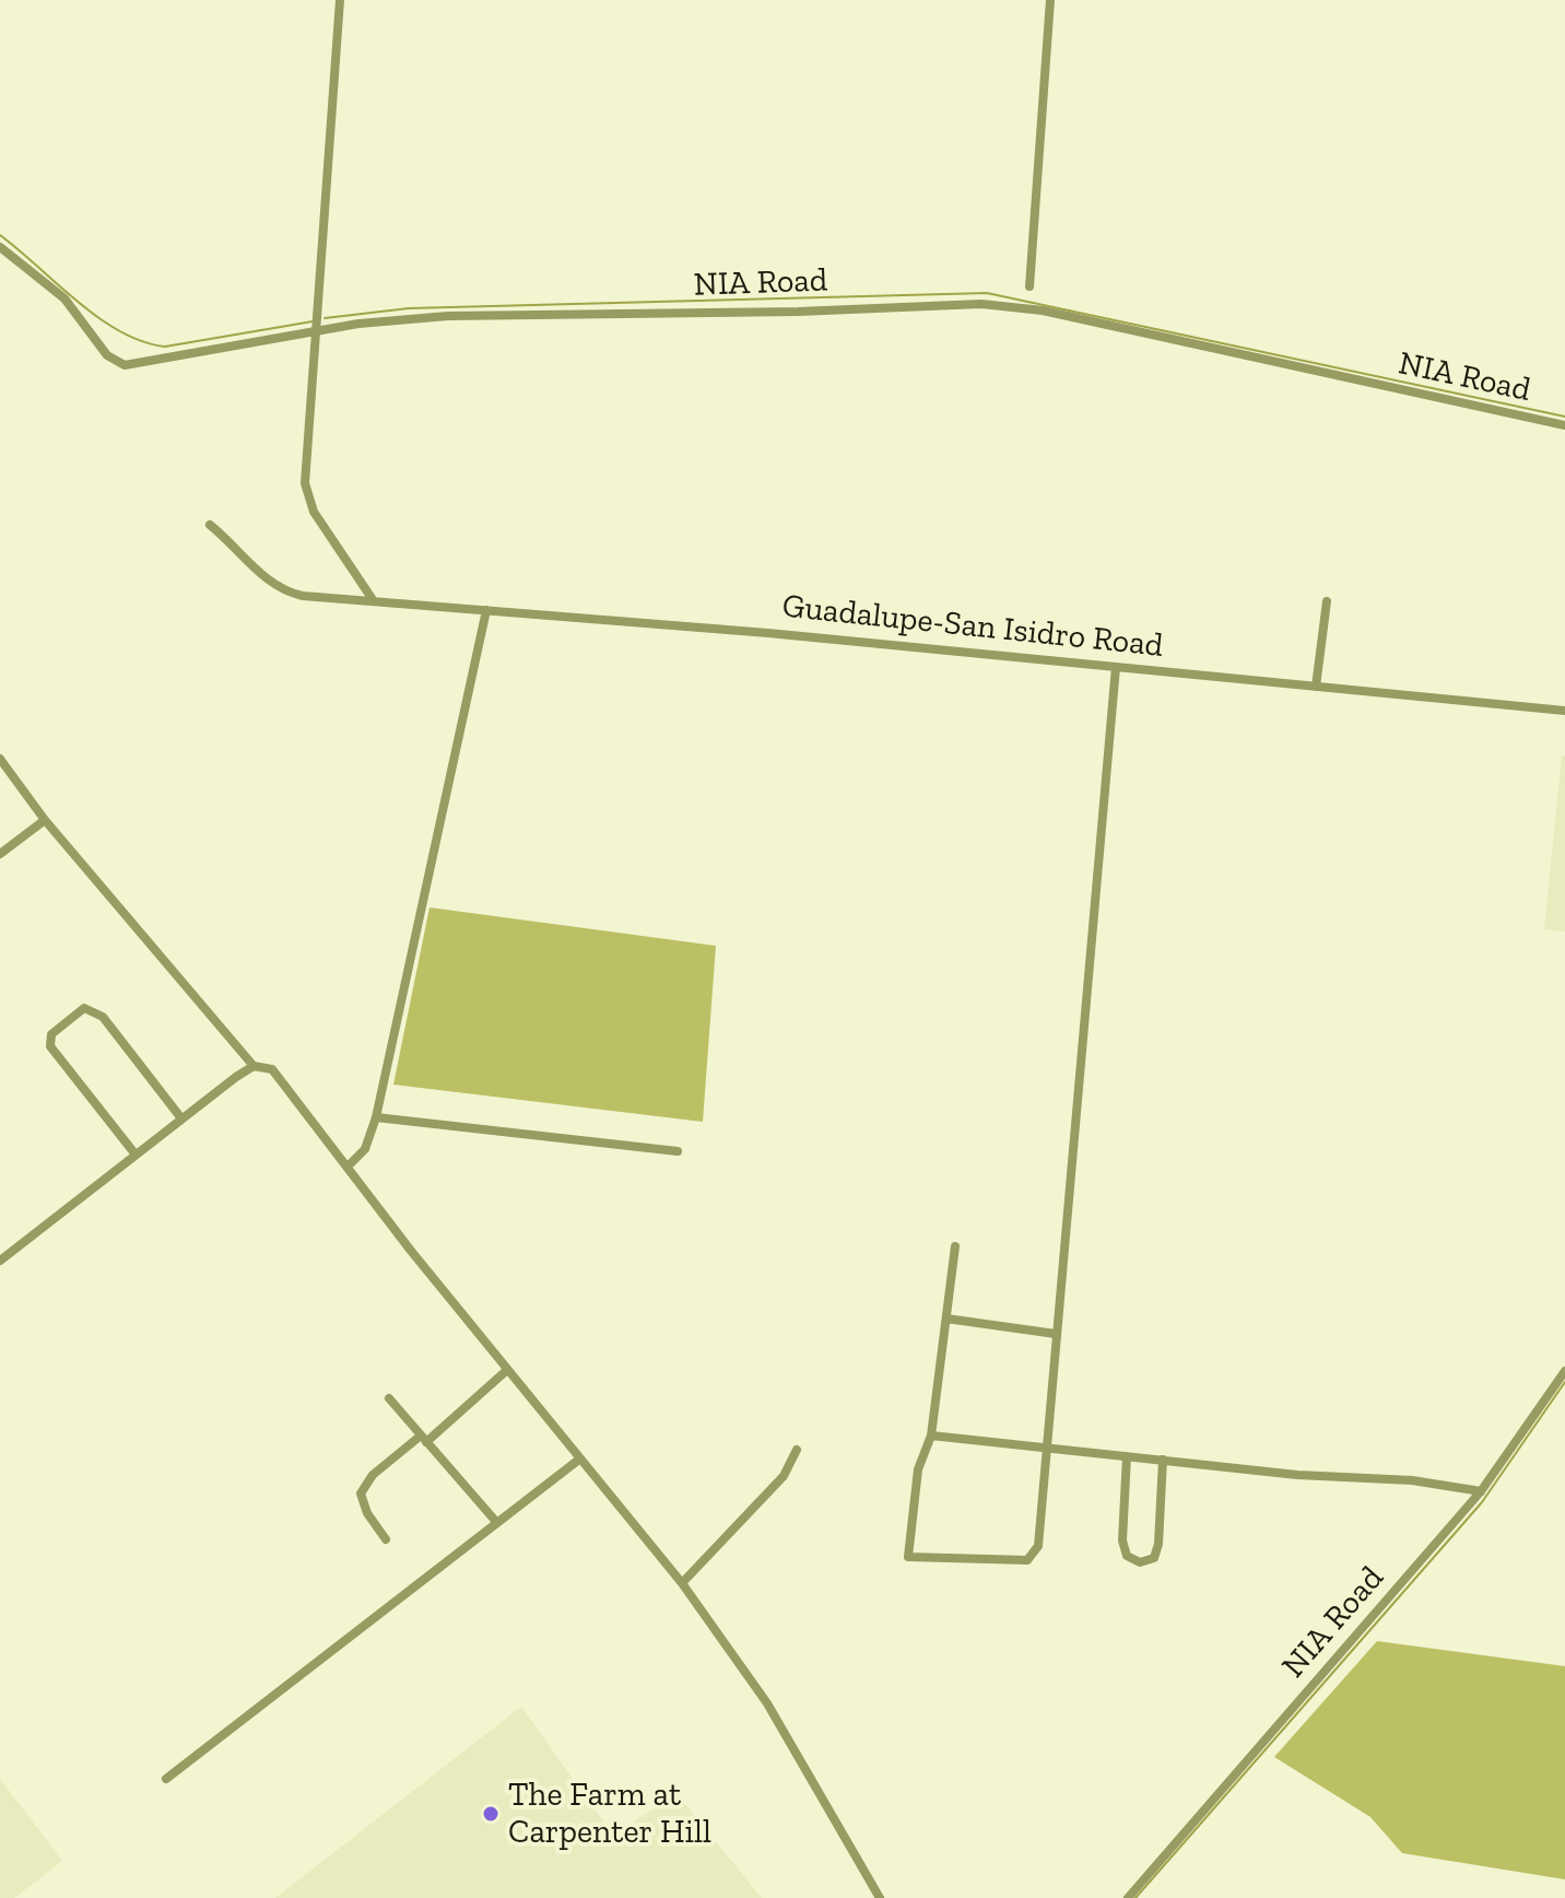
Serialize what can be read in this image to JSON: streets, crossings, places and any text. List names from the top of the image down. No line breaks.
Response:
{"streets":{"street":["NIA Road","Guadalupe-San Isidro Road"]},"places":["The Farm at Carpenter Hill"]}
